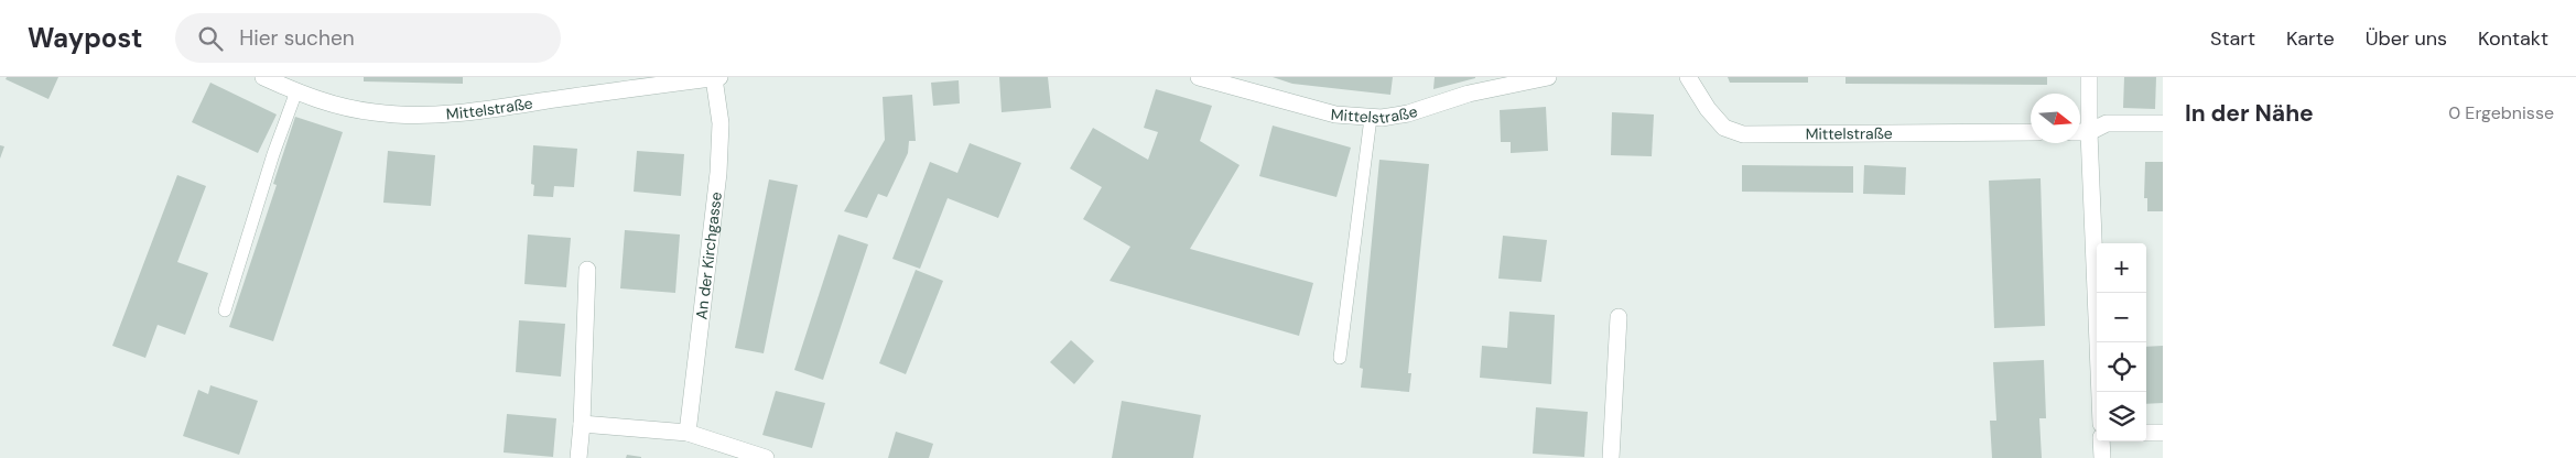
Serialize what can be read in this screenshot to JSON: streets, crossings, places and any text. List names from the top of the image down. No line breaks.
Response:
{"streets":{"street":["Mittelstraße","An der Kirchgasse"]},"crossings":[["Mittelstraße","An der Kirchgasse"]],"north":"right","page":{"header":"Waypost","search":"Hier suchen","nav":["Start","Karte","Über uns","Kontakt"],"heading":["In der Nähe","0 Ergebnisse"],"map_buttons":["+","−"]}}
